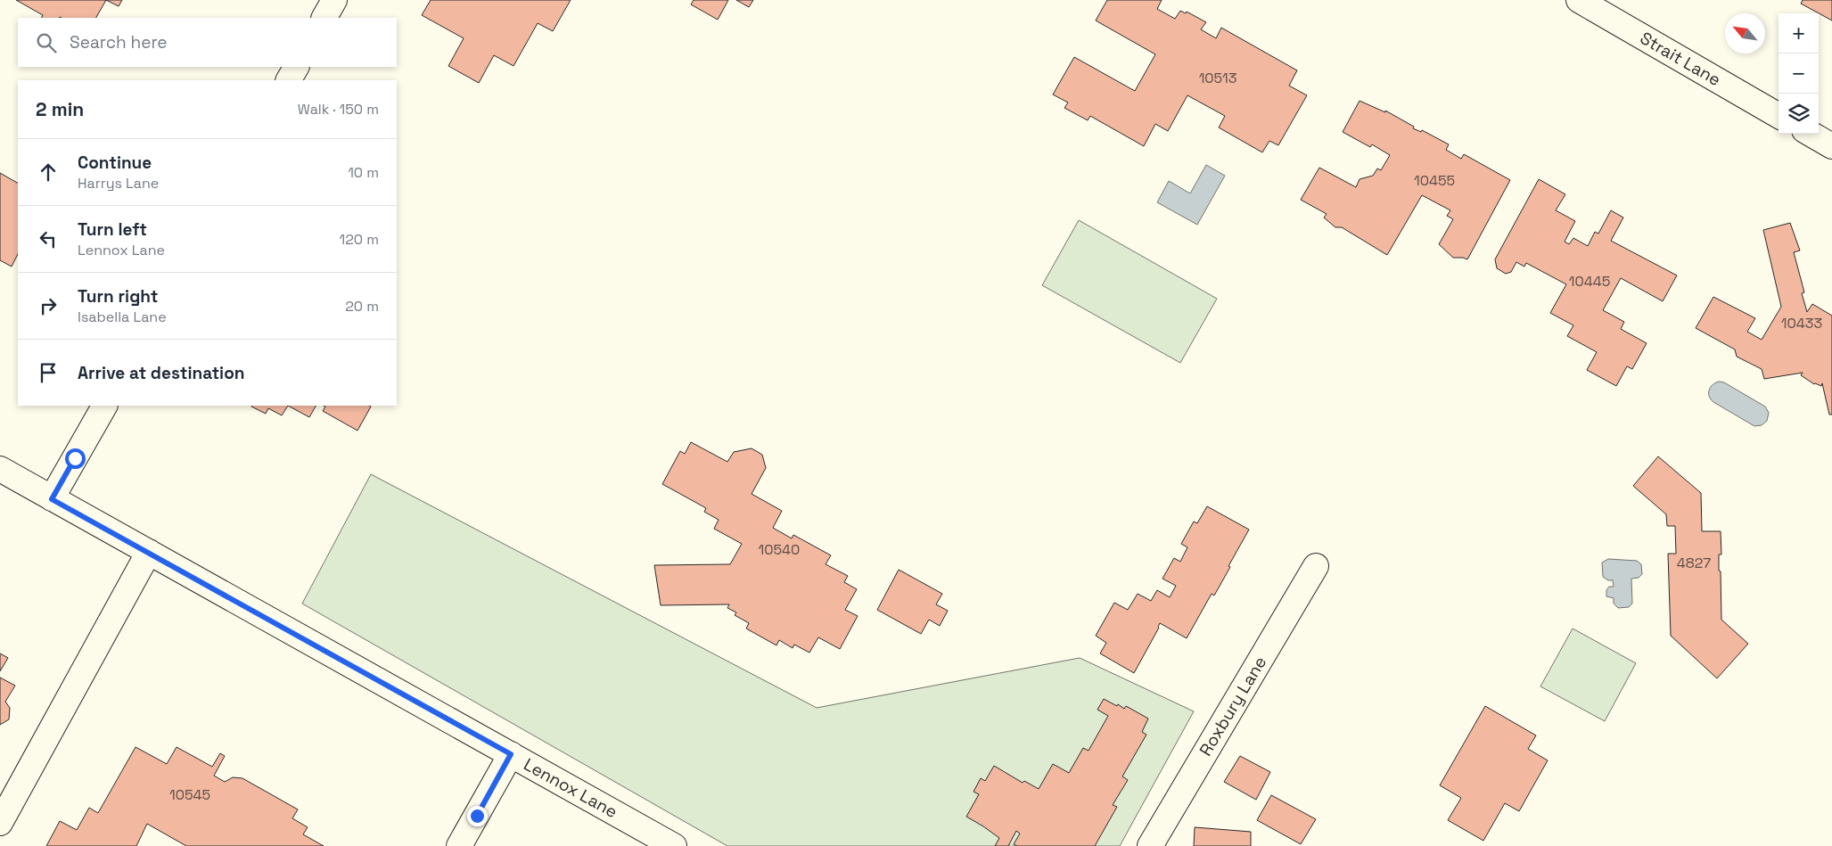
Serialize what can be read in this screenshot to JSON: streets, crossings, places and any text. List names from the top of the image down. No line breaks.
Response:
{"streets":{"street":["Strait Lane","Roxbury Lane","Lennox Lane"]},"house_numbers":["10513","10455","10445","10433","10540","4827","10545"],"north":"top left","page":{"map_buttons":["+","−"],"search":"Search here","heading":["2 min","Walk · 150 m"],"list":[["Continue","Harrys Lane","10 m"],["Turn left","Lennox Lane","120 m"],["Turn right","Isabella Lane","20 m"],"Arrive at destination"]}}
